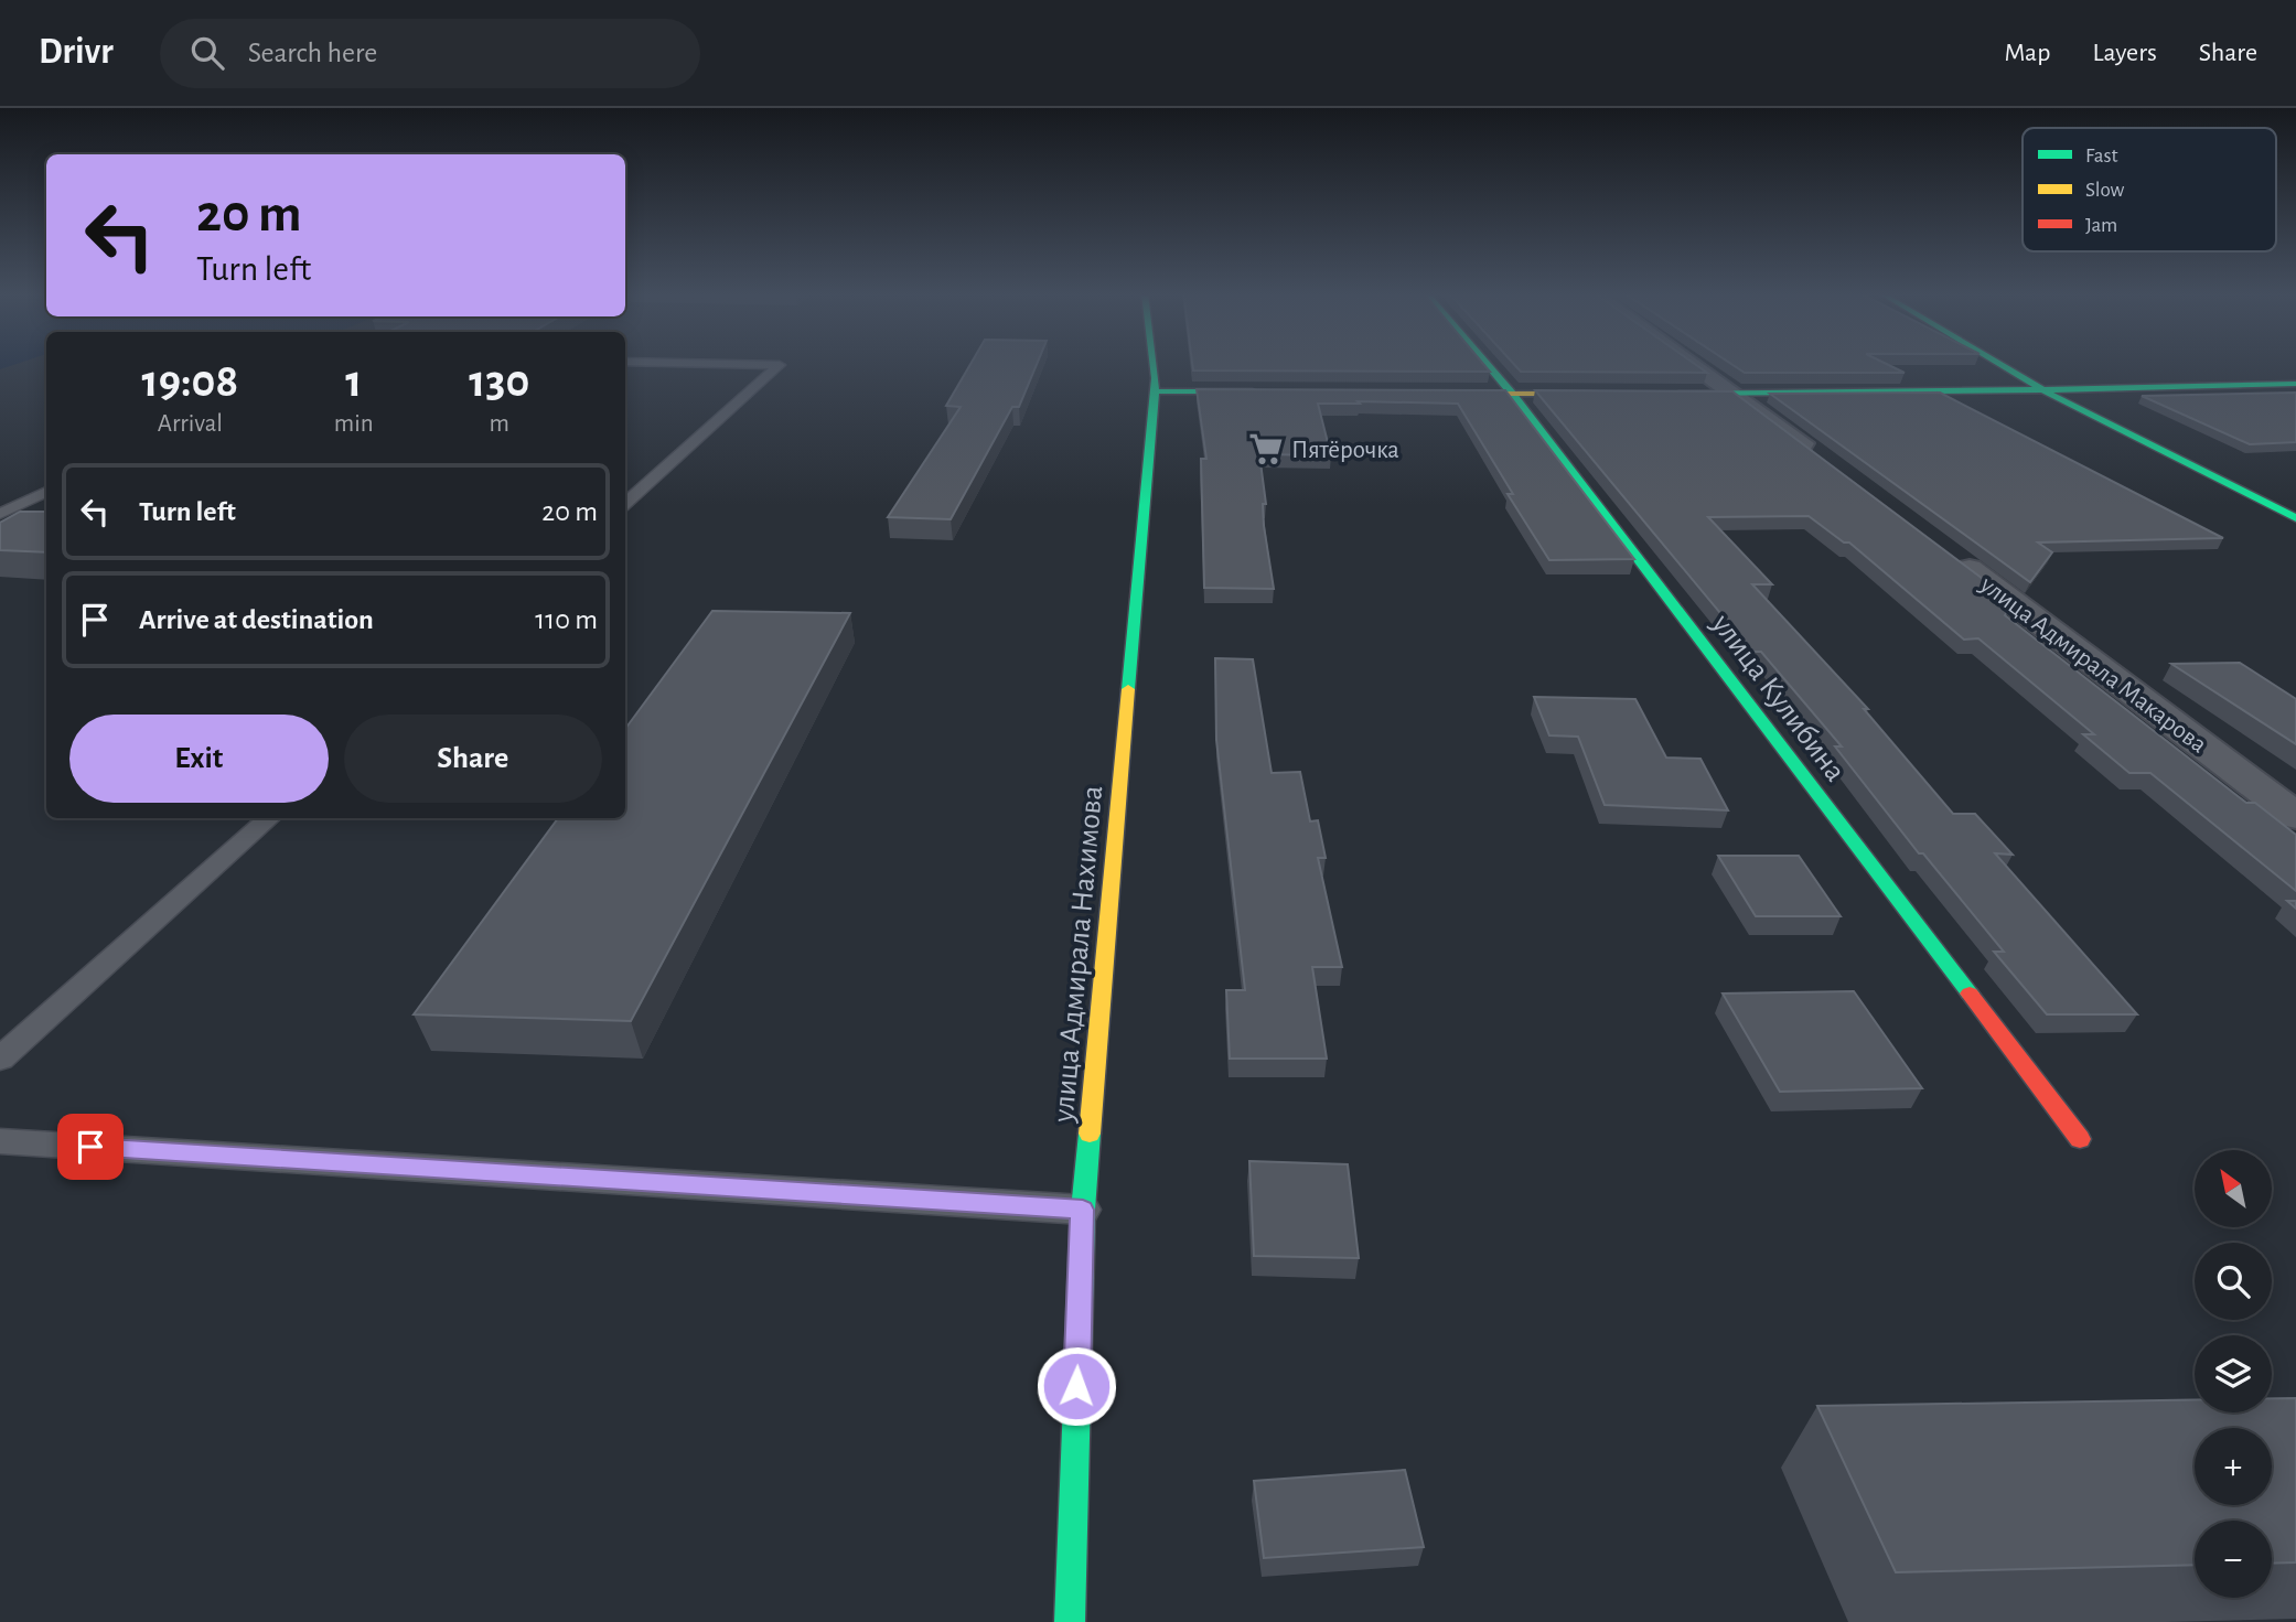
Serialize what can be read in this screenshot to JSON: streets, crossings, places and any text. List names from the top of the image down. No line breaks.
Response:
{"streets":{"street":["улица Адмирала Макарова","улица Кулибина","улица Адмирала Нахимова"]},"places":{"supermarket":["Пятёрочка"]},"legend":["Fast","Slow","Jam"],"north":"top left","page":{"header":"Drivr","search":"Search here","nav":["Map","Layers","Share"],"turn":["20 m","Turn left"],"eta":["19:08","Arrival","1","min","130","m"],"list":[{"name":"Turn left","value":"20 m"},{"name":"Arrive at destination","value":"110 m"}],"buttons":["Exit","Share"],"map_buttons":["+","−"]}}
